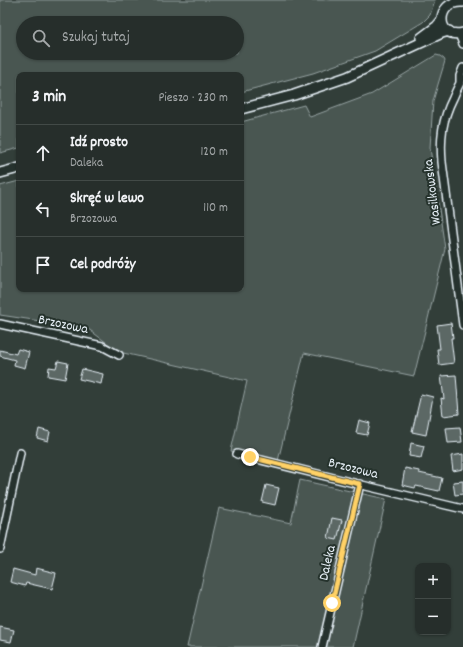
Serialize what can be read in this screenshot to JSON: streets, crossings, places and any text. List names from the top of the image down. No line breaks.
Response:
{"streets":{"street":["Wasilkowska","Brzozowa","Daleka"]},"crossings":[["Brzozowa","Daleka"]],"page":{"search":"Szukaj tutaj","heading":["3 min","Pieszo · 230 m"],"list":[["Idź prosto","Daleka","120 m"],["Skręć w lewo","Brzozowa","110 m"],"Cel podróży"],"map_buttons":["+","−"]}}
